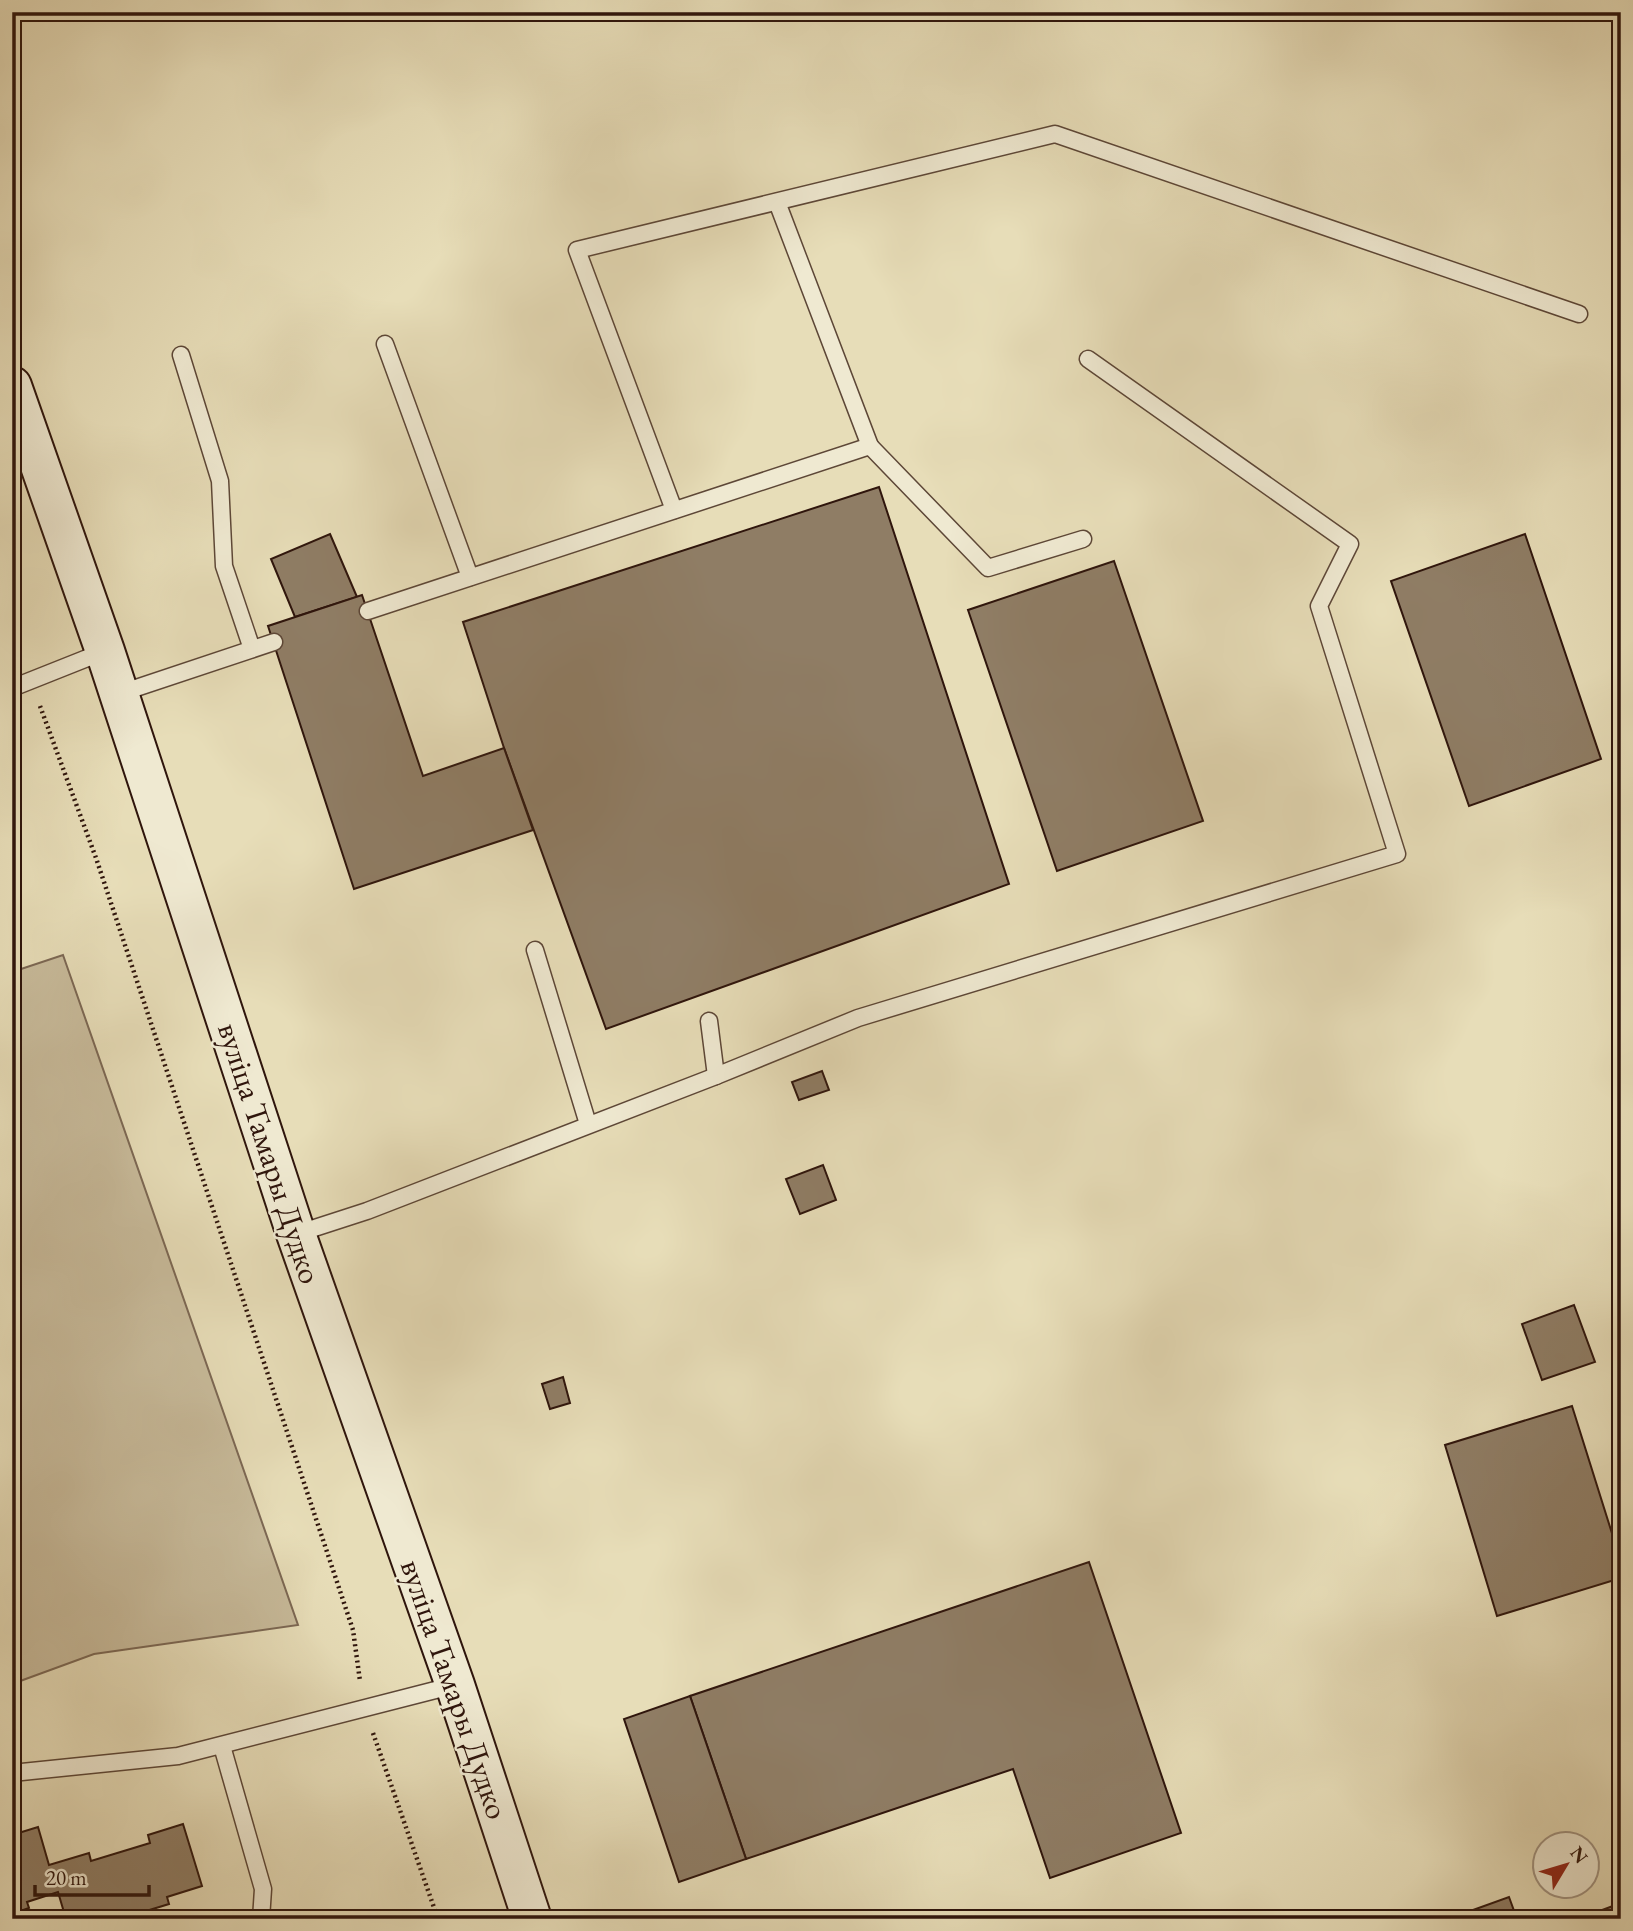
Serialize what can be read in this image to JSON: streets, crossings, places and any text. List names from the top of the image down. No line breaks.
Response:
{"streets":{"street":["вуліца Тамары Дудко"]},"scale_bar":"20 m","north":"top right"}
